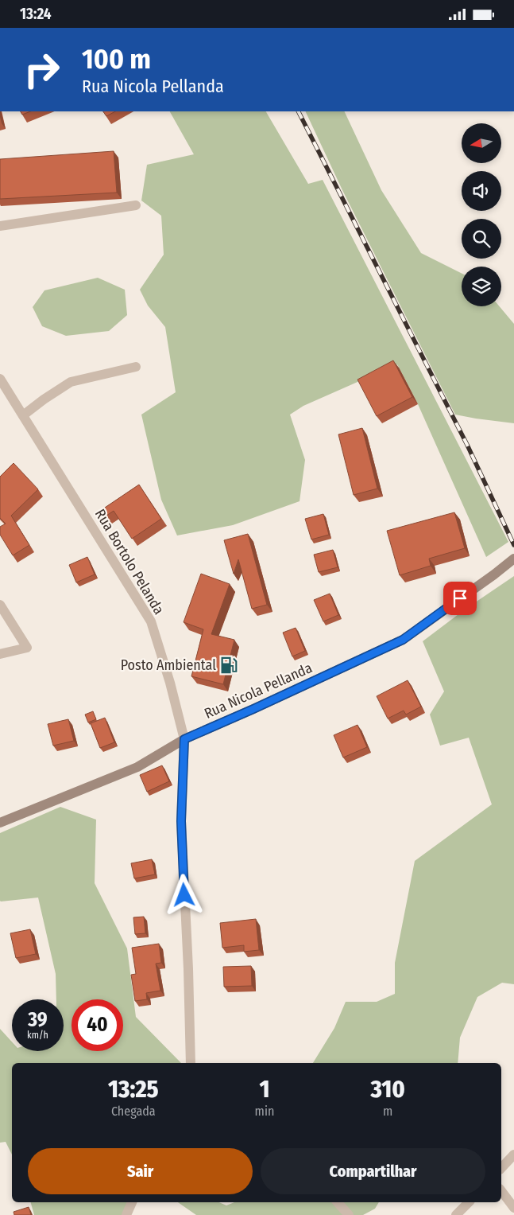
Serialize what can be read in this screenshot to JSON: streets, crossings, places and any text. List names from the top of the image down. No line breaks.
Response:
{"streets":{"main road":["Rua Nicola Pellanda"],"street":["Rua Bortolo Pelanda"]},"crossings":[["Rua Bortolo Pelanda","Rua Nicola Pellanda"]],"places":{"fuel station":["Posto Ambiental"]},"north":"left","page":{"status":"13:24","turn":["100 m","Rua Nicola Pellanda"],"speed":"39 km/h","limit":"40","eta":["13:25","Chegada","1","min","310","m"],"buttons":["Sair","Compartilhar"]}}
